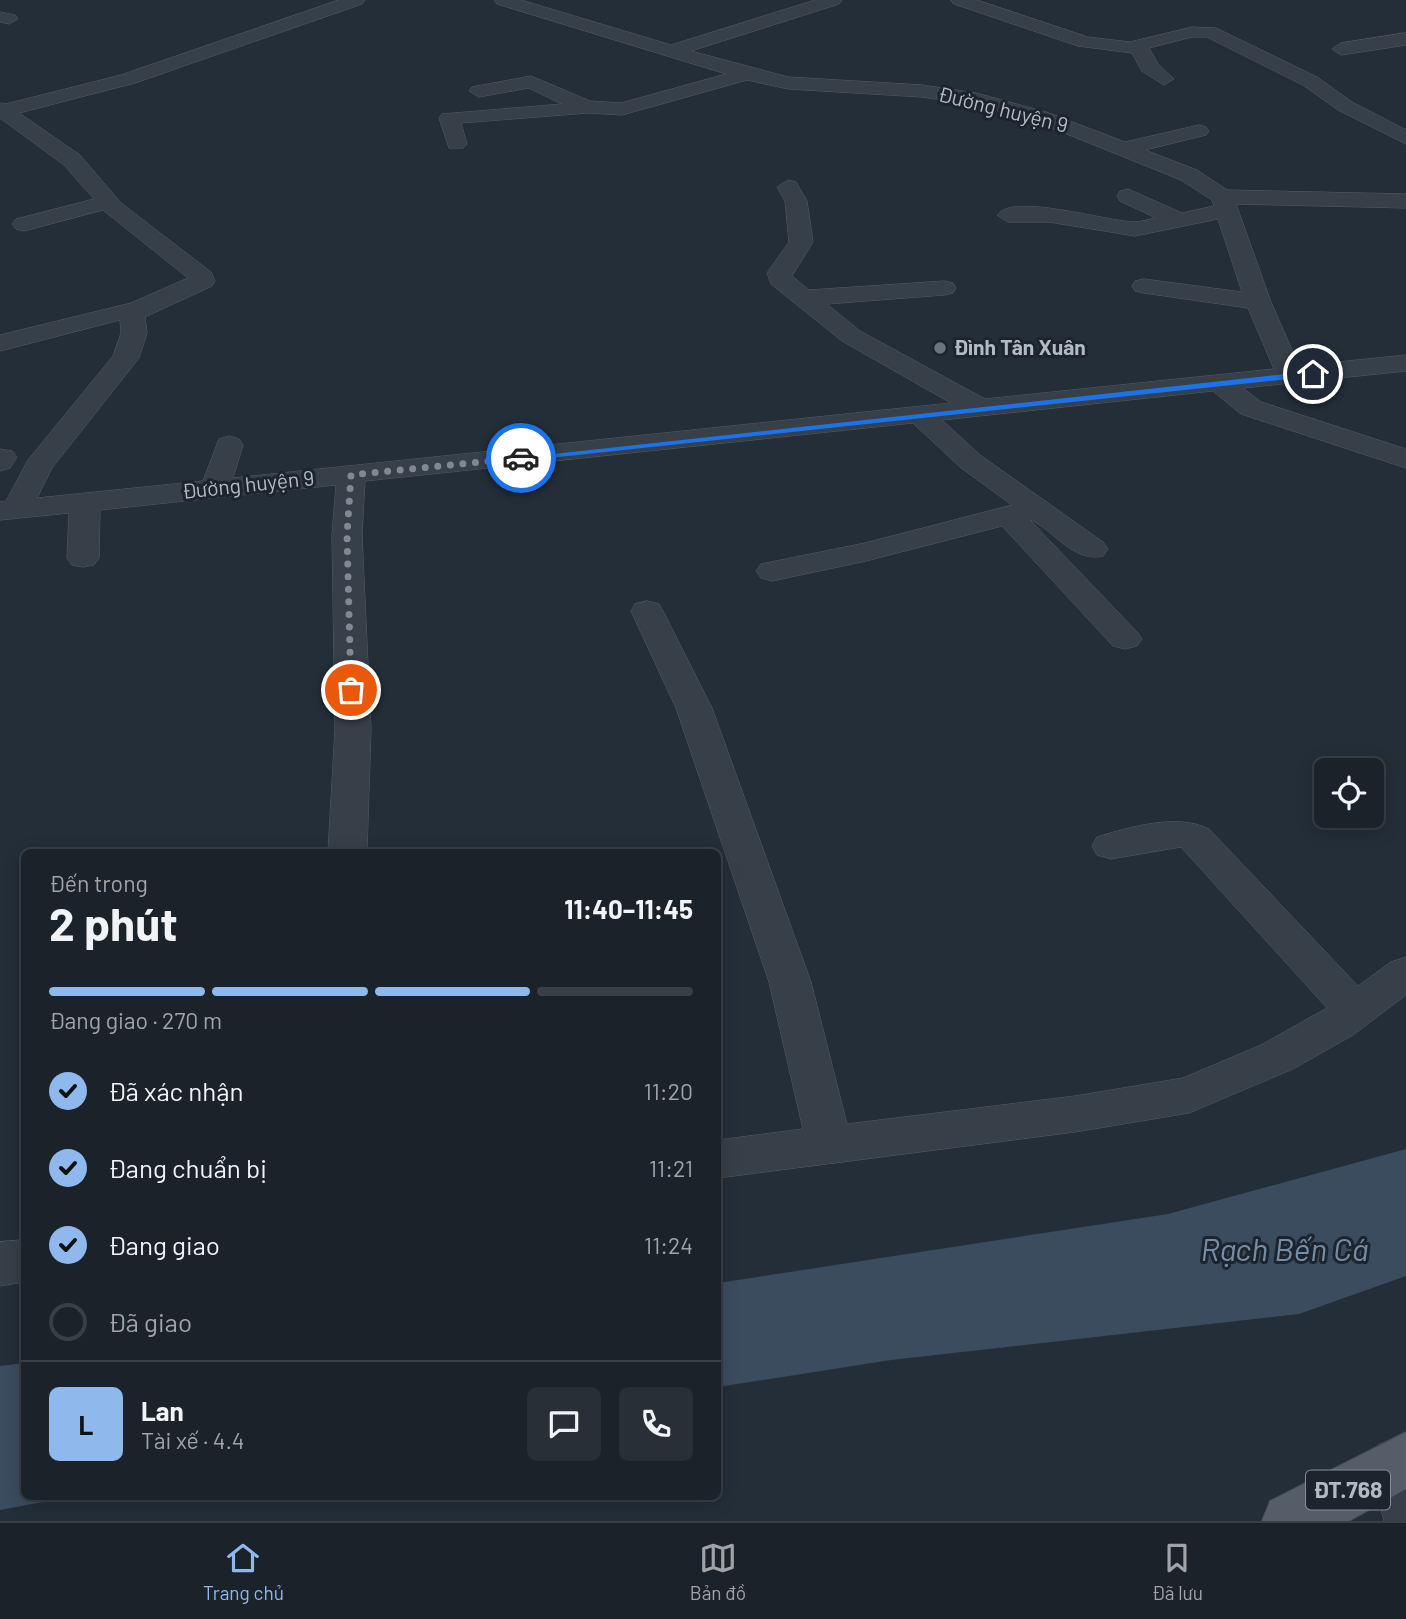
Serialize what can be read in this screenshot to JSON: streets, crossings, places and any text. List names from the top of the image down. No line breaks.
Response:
{"streets":{"main road":["ĐT.768"],"street":["Đường huyện 9"]},"water":["Rạch Bến Cá"],"places":["Đình Tân Xuân"],"page":{"heading":["2 phút","Đến trong","11:40–11:45"],"panel":["Lan","Tài xế · 4.4"],"bar":"Đang giao · 270 m","list":[["Đã xác nhận","11:20"],["Đang chuẩn bị","11:21"],["Đang giao","11:24"],"Đã giao"],"round":"L","tabs":["Trang chủ","Bản đồ","Đã lưu"]}}
